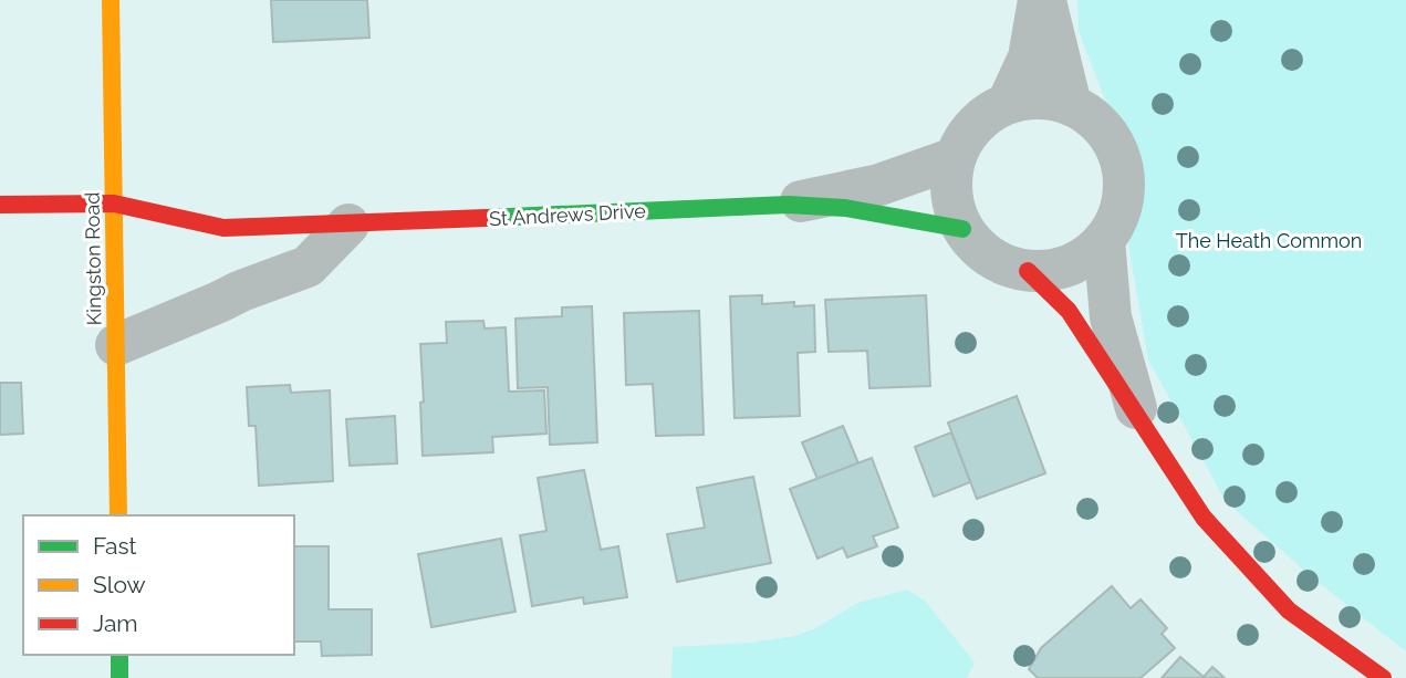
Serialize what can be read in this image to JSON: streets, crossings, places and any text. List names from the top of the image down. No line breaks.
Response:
{"streets":{"street":["St Andrews Drive","Kingston Road"]},"crossings":[["St Andrews Drive","Kingston Road"]],"parks":["The Heath Common"],"legend":["Fast","Slow","Jam"]}
